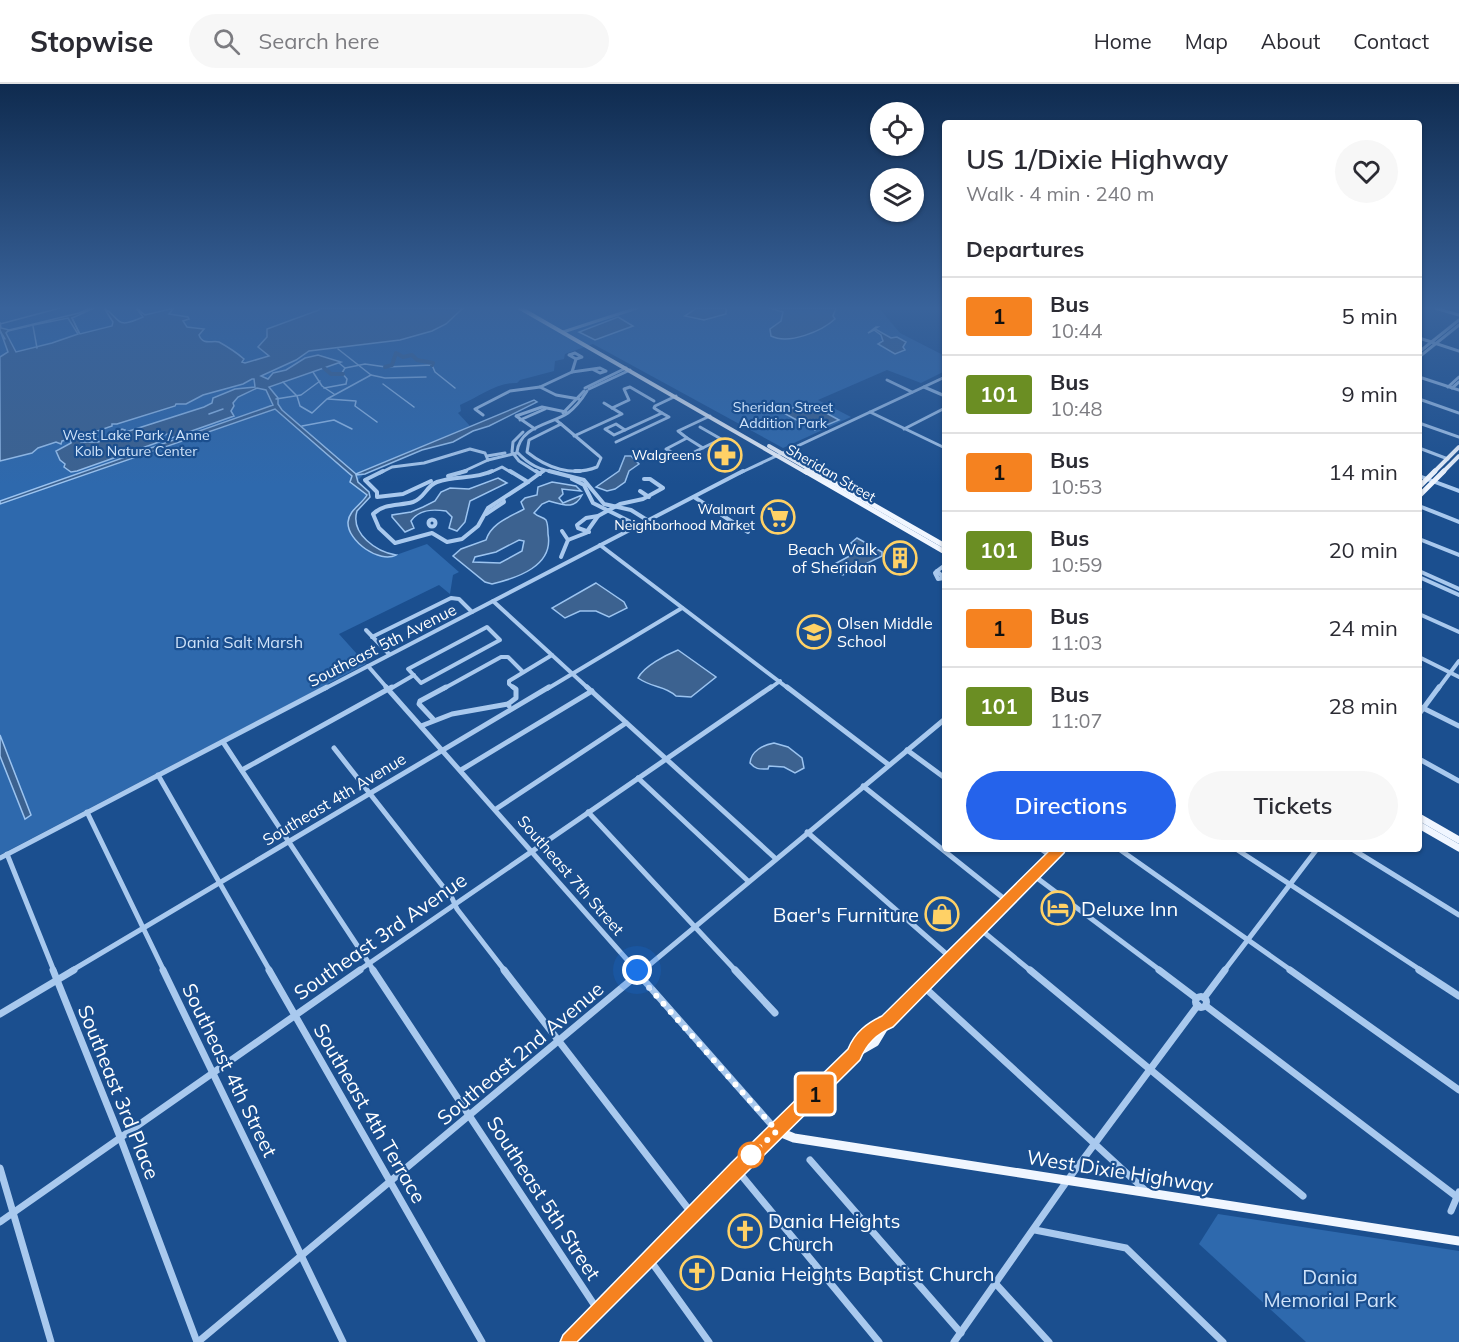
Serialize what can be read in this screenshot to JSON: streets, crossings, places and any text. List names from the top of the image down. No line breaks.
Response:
{"streets":{"main road":["Sheridan Street","West Dixie Highway"],"street":["Southeast 5th Avenue","Southeast 4th Avenue","Southeast 7th Street","Southeast 3rd Avenue","Southeast 2nd Avenue","Southeast 4th Street","Southeast 3rd Place","Southeast 4th Terrace","Southeast 5th Street"]},"crossings":[["Sheridan Street","Southeast 5th Avenue"],["Southeast 5th Avenue","Southeast 7th Street"],["Southeast 5th Avenue","Southeast 4th Street"],["Southeast 5th Avenue","Southeast 3rd Place"],["Southeast 5th Avenue","Southeast 4th Terrace"],["Southeast 5th Avenue","Southeast 5th Street"],["Southeast 4th Avenue","Southeast 7th Street"],["Southeast 4th Avenue","Southeast 4th Street"],["Southeast 4th Avenue","Southeast 3rd Place"],["Southeast 4th Avenue","Southeast 4th Terrace"],["Southeast 4th Avenue","Southeast 5th Street"],["Southeast 7th Street","Southeast 3rd Avenue"],["Southeast 7th Street","Southeast 2nd Avenue"],["Southeast 7th Street","West Dixie Highway"],["Southeast 3rd Avenue","Southeast 4th Street"],["Southeast 3rd Avenue","Southeast 3rd Place"],["Southeast 3rd Avenue","Southeast 4th Terrace"],["Southeast 3rd Avenue","Southeast 5th Street"],["Southeast 2nd Avenue","Southeast 4th Street"],["Southeast 2nd Avenue","Southeast 3rd Place"],["Southeast 2nd Avenue","Southeast 4th Terrace"],["Southeast 2nd Avenue","Southeast 5th Street"]],"parks":["Sheridan Street Addition Park","West Lake Park / Anne Kolb Nature Center","Dania Salt Marsh","Dania Memorial Park"],"places":{"pharmacy":["Walgreens"],"supermarket":["Walmart Neighborhood Market"],"building":["Beach Walk of Sheridan"],"school or university":["Olsen Middle School"],"hotel":["Deluxe Inn"],"shop":["Baer's Furniture"],"church":["Dania Heights Church","Dania Heights Baptist Church"]},"lines":["bus line 1"],"page":{"header":"Stopwise","search":"Search here","nav":["Home","Map","About","Contact"],"on_map":"1","heading":[["US 1/Dixie Highway","Walk · 4 min · 240 m"],"Departures"],"list":[{"mark":"1","name":"Bus","note":"10:44","value":"5 min"},{"mark":"101","name":"Bus","note":"10:48","value":"9 min"},{"mark":"1","name":"Bus","note":"10:53","value":"14 min"},{"mark":"101","name":"Bus","note":"10:59","value":"20 min"},{"mark":"1","name":"Bus","note":"11:03","value":"24 min"},{"mark":"101","name":"Bus","note":"11:07","value":"28 min"}],"buttons":["Directions","Tickets"]}}
